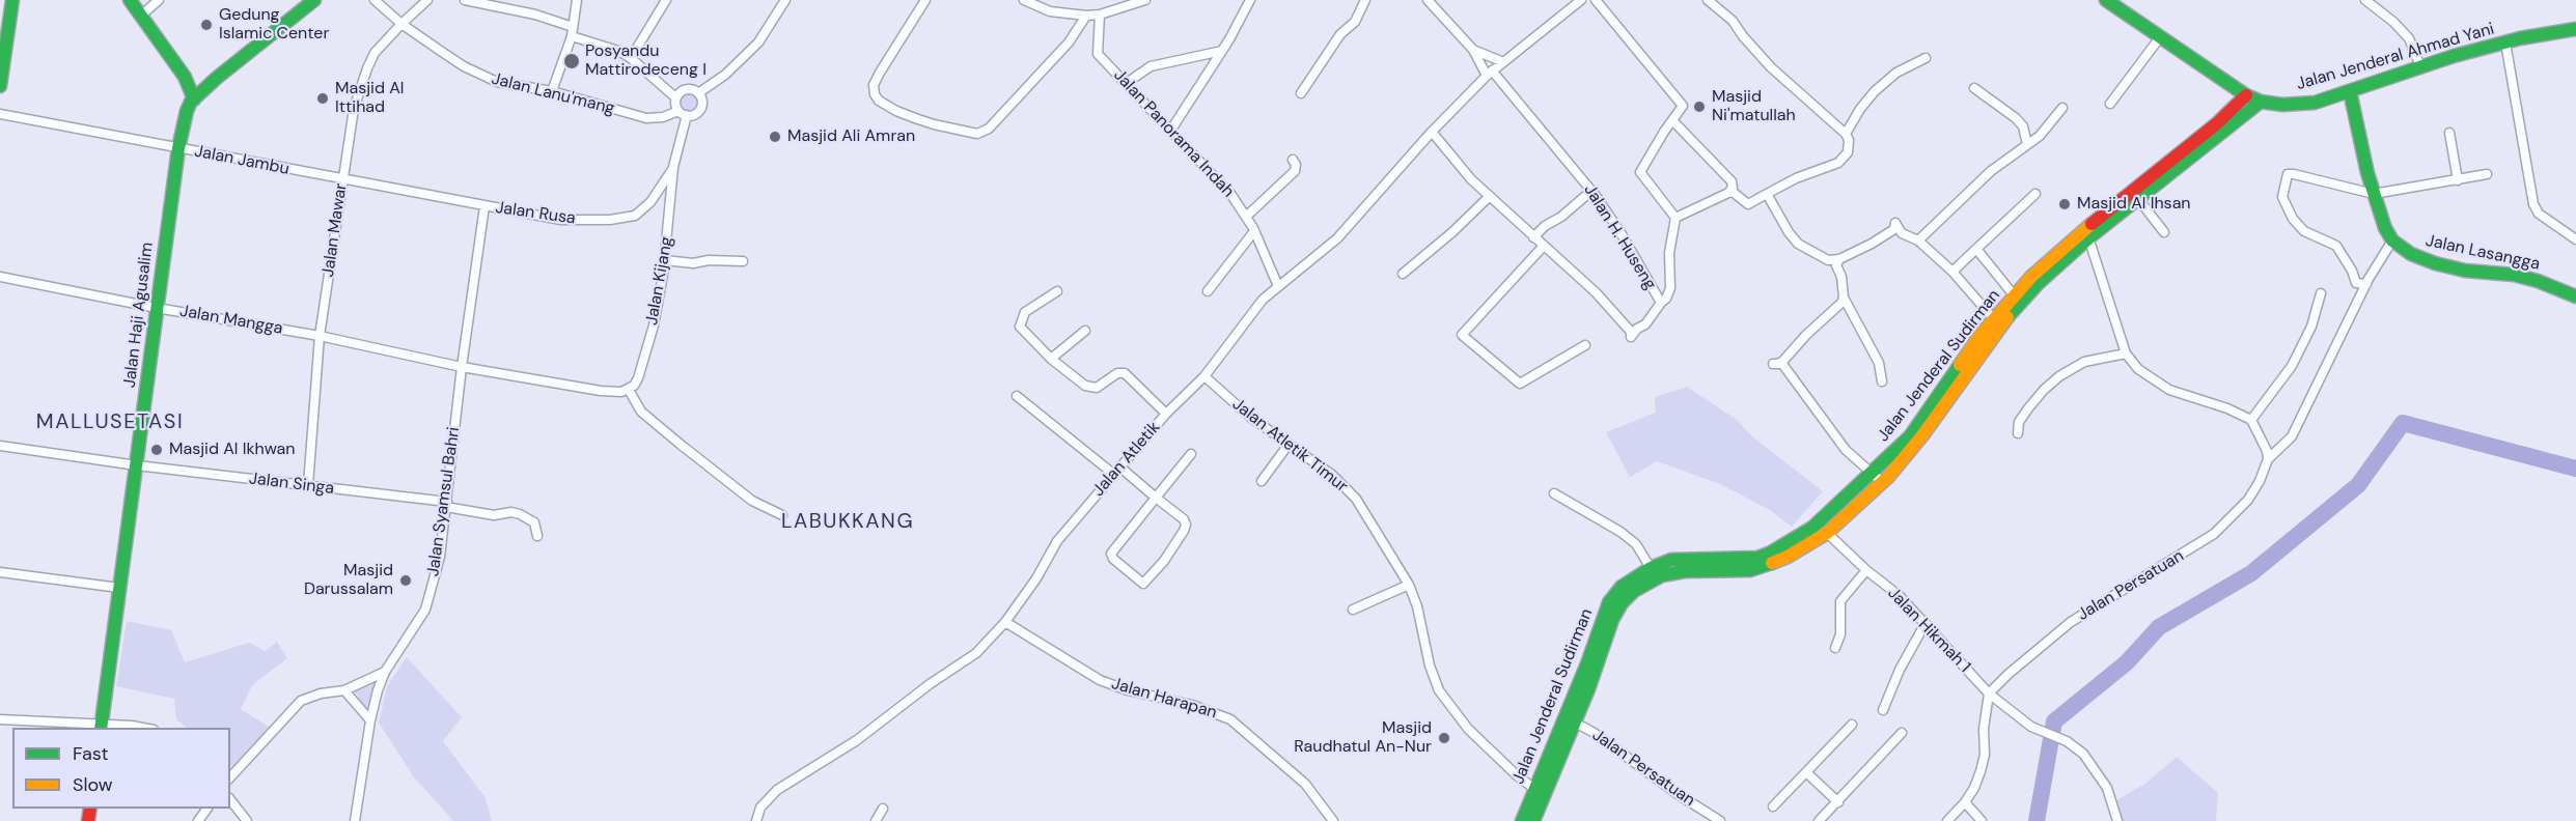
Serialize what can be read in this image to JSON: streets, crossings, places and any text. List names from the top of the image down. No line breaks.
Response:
{"streets":{"main road":["Jalan Jenderal Ahmad Yani","Jalan Lasangga","Jalan Haji Agusalim","Jalan Jenderal Sudirman"],"street":["Jalan Lanu'mang","Jalan Panorama Indah","Jalan Jambu","Jalan Rusa","Jalan Mawar","Jalan H. Huseng","Jalan Kijang","Jalan Mangga","Jalan Atletik Timur","Jalan Atletik","Jalan Singa","Jalan Syamsul Bahri","Jalan Persatuan","Jalan Hikmah 1","Jalan Harapan"]},"crossings":[["Jalan Jenderal Ahmad Yani","Jalan Jenderal Sudirman"],["Jalan Lanu'mang","Jalan Mawar"],["Jalan Panorama Indah","Jalan Atletik"],["Jalan Jambu","Jalan Rusa"],["Jalan Jambu","Jalan Mawar"],["Jalan Jambu","Jalan Haji Agusalim"],["Jalan Jambu","Jalan Syamsul Bahri"],["Jalan Rusa","Jalan Kijang"],["Jalan Rusa","Jalan Syamsul Bahri"],["Jalan Mawar","Jalan Mangga"],["Jalan Mawar","Jalan Singa"],["Jalan H. Huseng","Jalan Atletik"],["Jalan Haji Agusalim","Jalan Mangga"],["Jalan Haji Agusalim","Jalan Singa"],["Jalan Mangga","Jalan Syamsul Bahri"],["Jalan Jenderal Sudirman","Jalan Atletik Timur"],["Jalan Jenderal Sudirman","Jalan Persatuan"],["Jalan Jenderal Sudirman","Jalan Hikmah 1"],["Jalan Atletik Timur","Jalan Atletik"],["Jalan Atletik","Jalan Harapan"],["Jalan Singa","Jalan Syamsul Bahri"],["Jalan Persatuan","Jalan Hikmah 1"]],"districts":["MALLUSETASI","LABUKKANG"],"places":["Gedung Islamic Center","Posyandu Mattirodeceng I","Masjid Al Ittihad","Masjid Ni'matullah","Masjid Ali Amran","Masjid Al Ihsan","Masjid Al Ikhwan","Masjid Darussalam","Masjid Raudhatul An-Nur"],"legend":["Fast","Slow"]}
